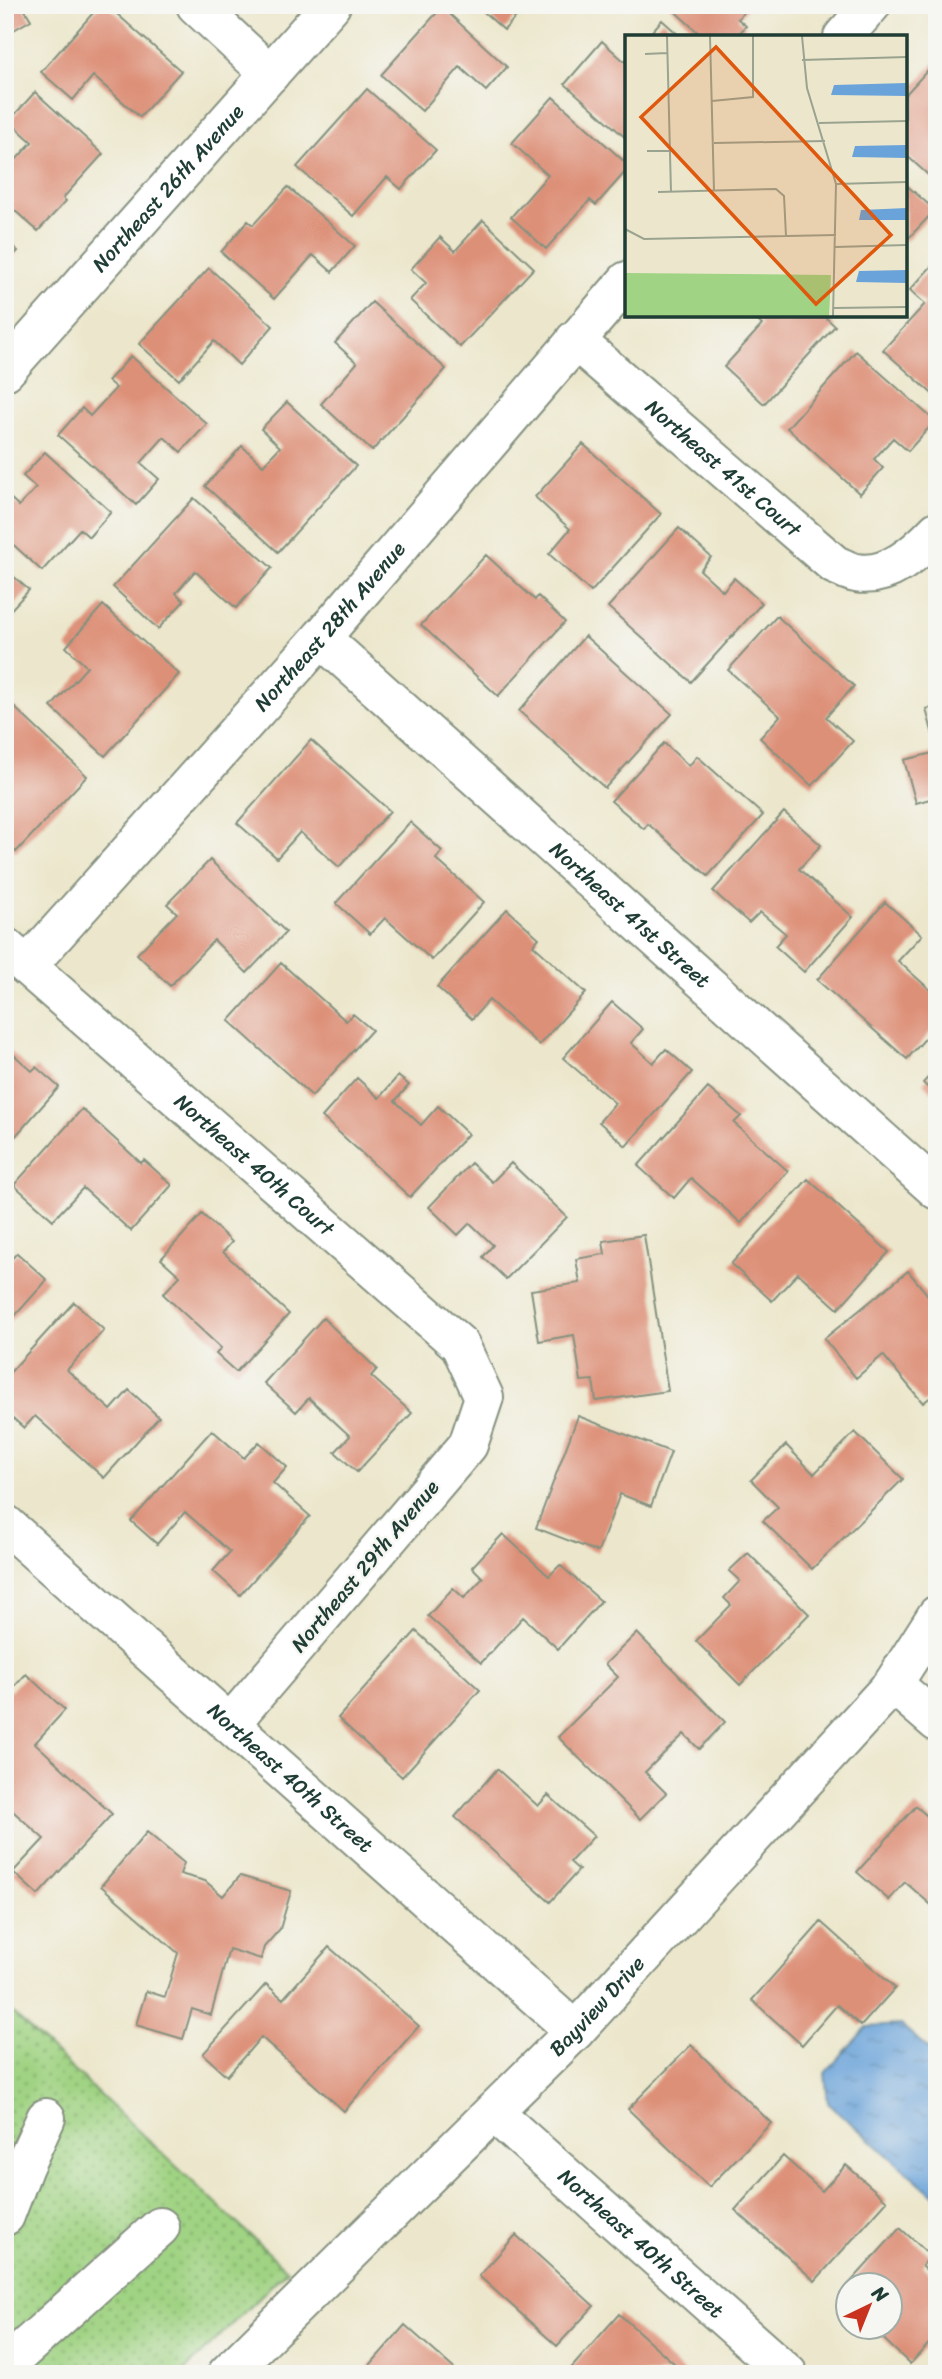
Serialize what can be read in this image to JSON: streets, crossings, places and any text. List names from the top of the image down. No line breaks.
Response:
{"streets":{"street":["Northeast 26th Avenue","Northeast 41st Court","Northeast 28th Avenue","Northeast 41st Street","Northeast 40th Court","Northeast 29th Avenue","Northeast 40th Street","Bayview Drive"]},"crossings":[["Northeast 41st Court","Northeast 28th Avenue"],["Northeast 28th Avenue","Northeast 41st Street"],["Northeast 28th Avenue","Northeast 40th Court"],["Northeast 40th Court","Northeast 29th Avenue"],["Northeast 29th Avenue","Northeast 40th Street"],["Northeast 40th Street","Bayview Drive"]],"north":"top right"}
